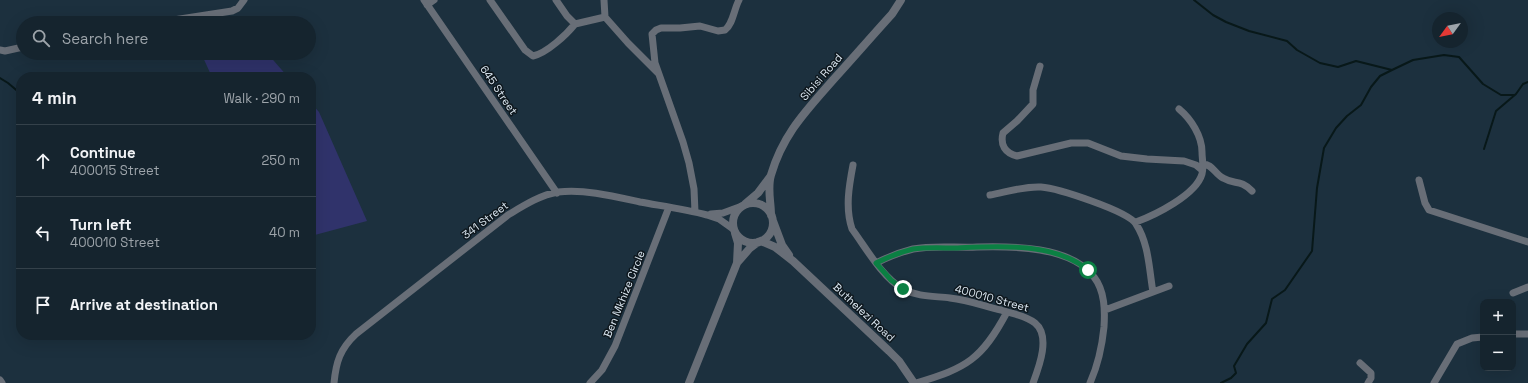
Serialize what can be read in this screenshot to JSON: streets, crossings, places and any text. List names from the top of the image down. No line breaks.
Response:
{"streets":{"street":["Sibisi Road","645 Street","341 Street","Ben Mkhize Circle","400010 Street","Buthelezi Road"]},"crossings":[["Sibisi Road","341 Street"],["Sibisi Road","Buthelezi Road"],["645 Street","341 Street"],["341 Street","Ben Mkhize Circle"],["341 Street","Buthelezi Road"]],"north":"bottom left","page":{"search":"Search here","heading":["4 min","Walk · 290 m"],"list":[["Continue","400015 Street","250 m"],["Turn left","400010 Street","40 m"],"Arrive at destination"],"map_buttons":["+","−"]}}
